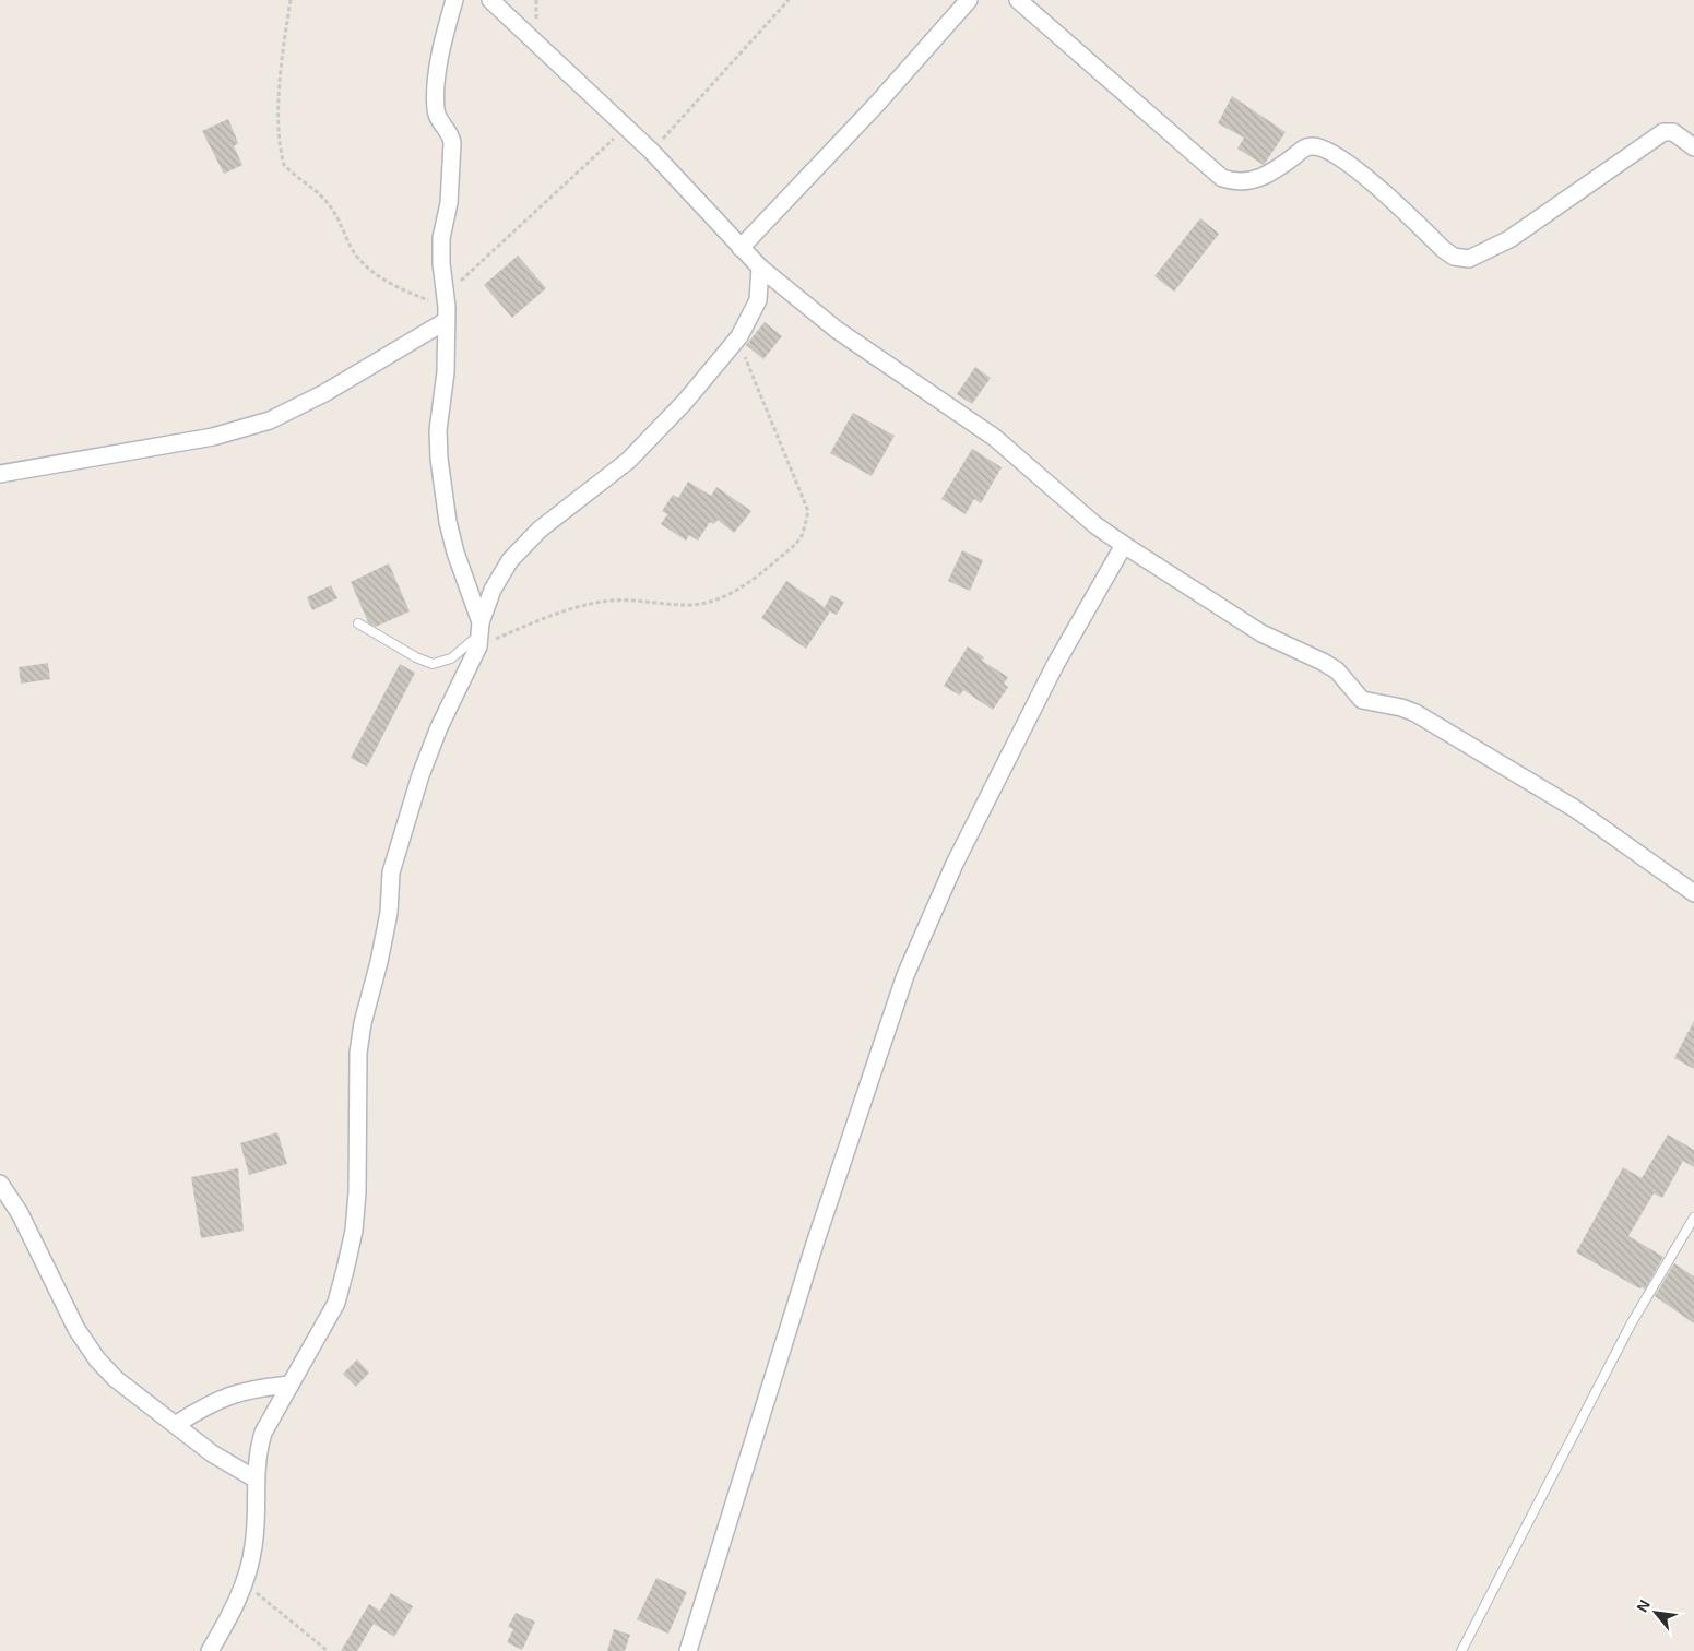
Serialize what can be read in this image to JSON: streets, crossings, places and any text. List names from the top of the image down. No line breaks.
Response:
{"north":"top left"}
